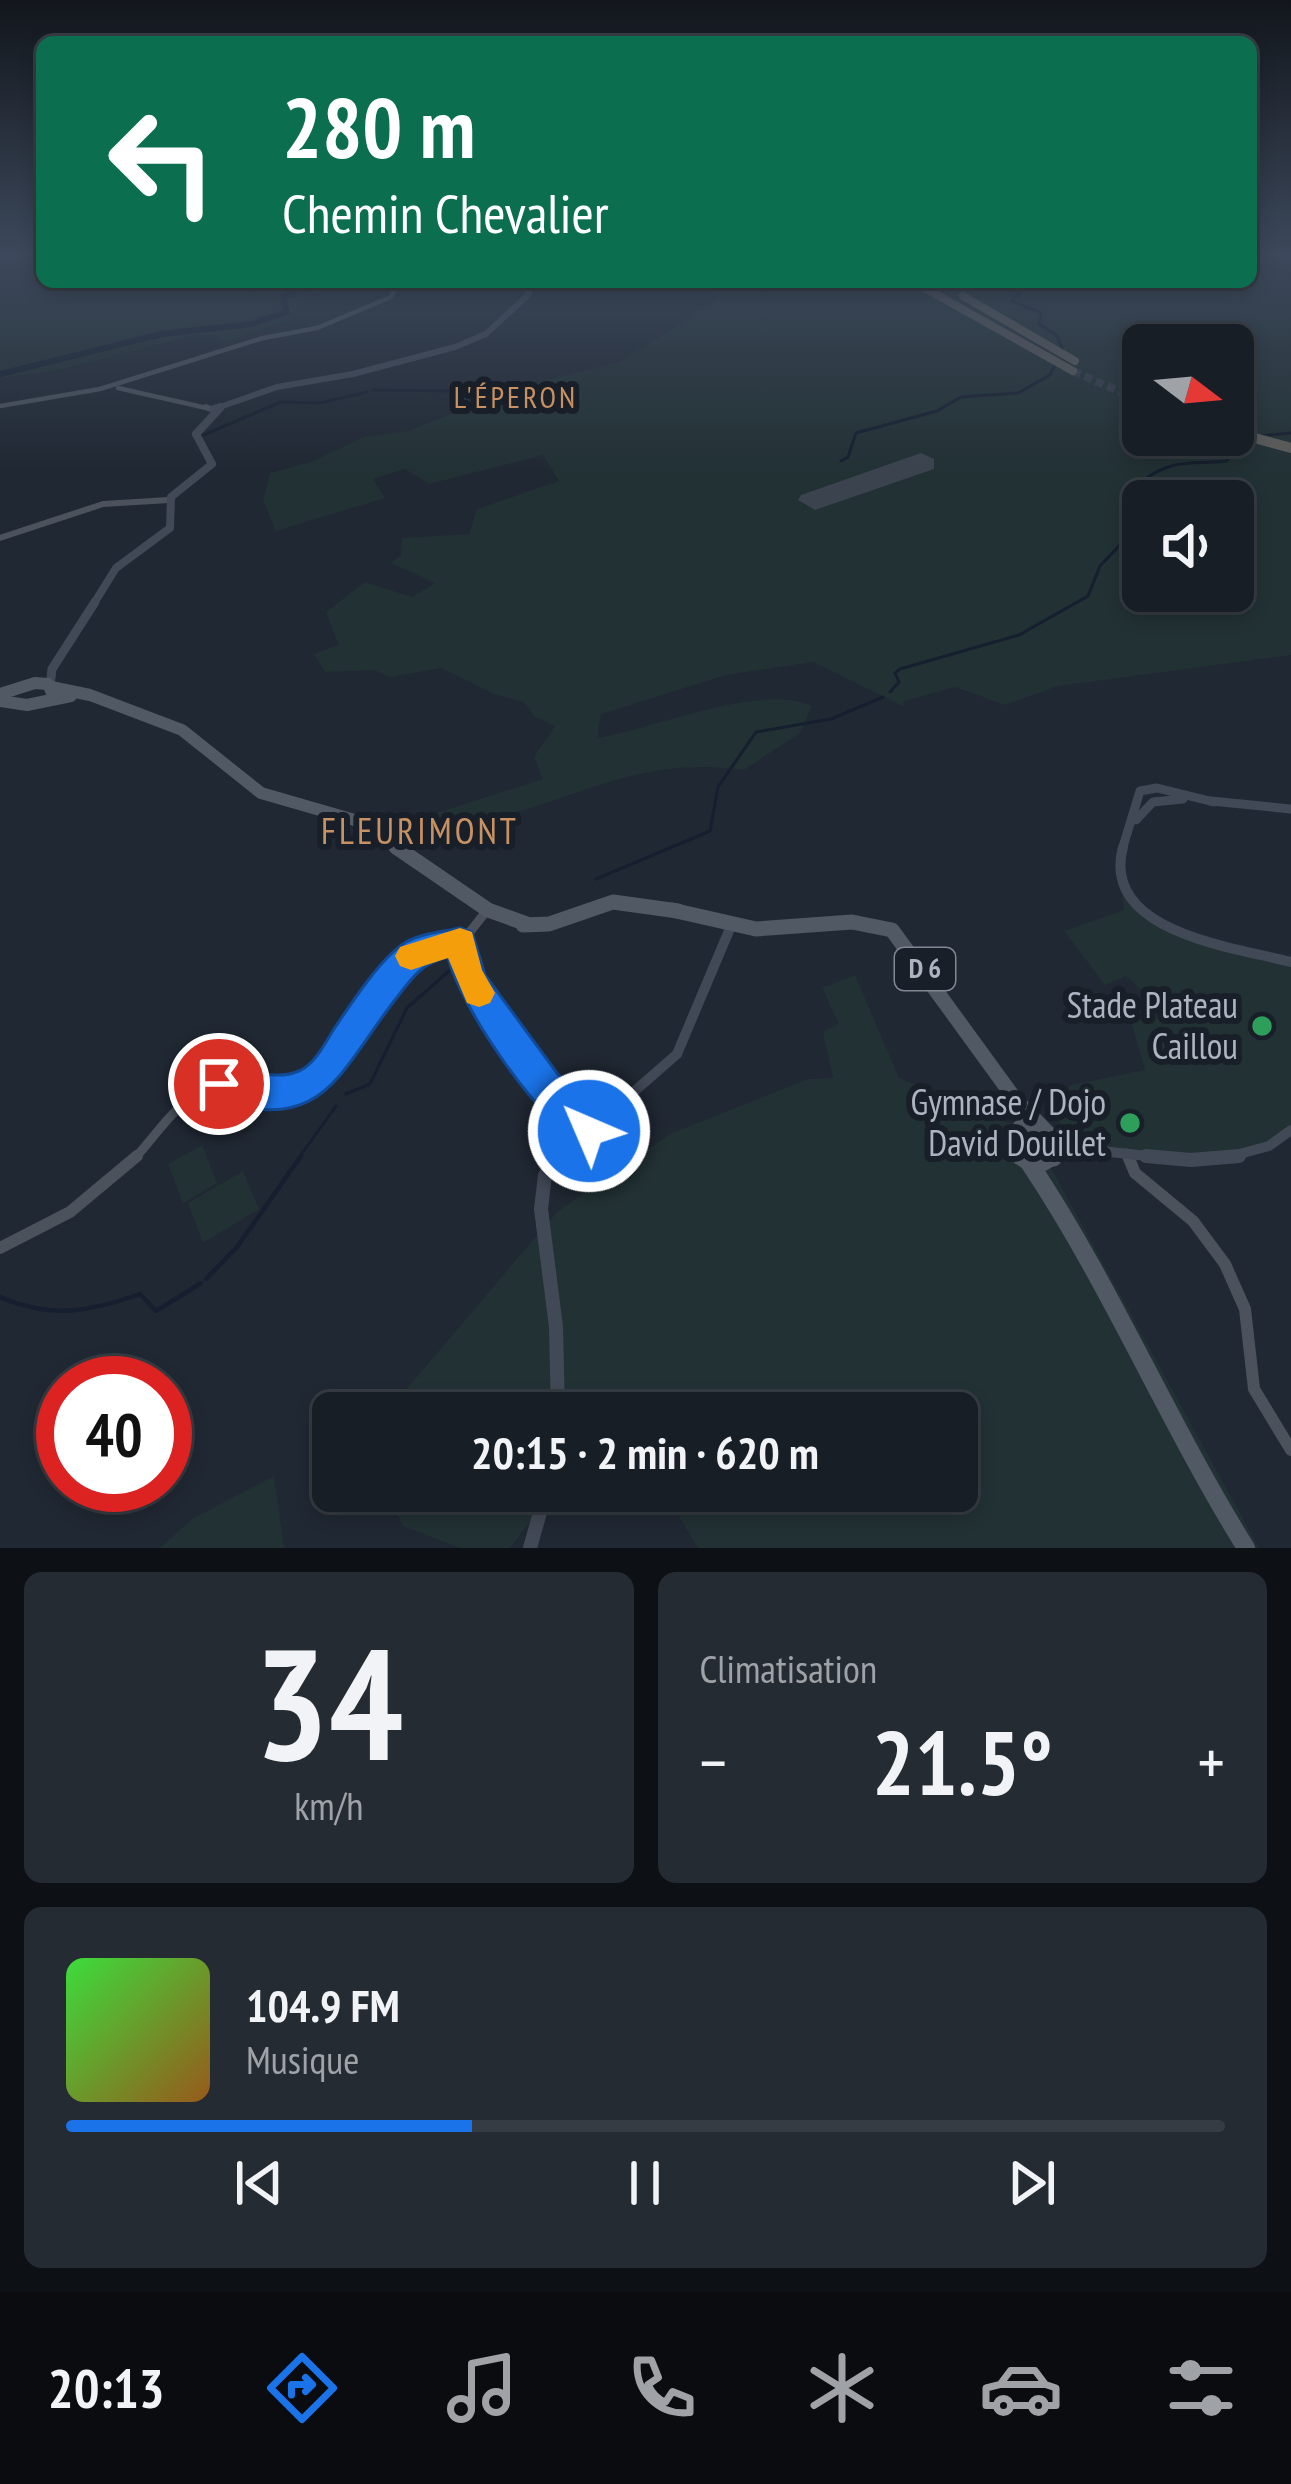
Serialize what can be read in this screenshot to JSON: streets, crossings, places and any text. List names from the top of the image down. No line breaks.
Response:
{"streets":{"main road":["D 6"]},"districts":["L'ÉPERON","FLEURIMONT"],"places":["Stade Plateau Caillou","Gymnase / Dojo David Douillet"],"north":"right","page":{"turn":["280 m","Chemin Chevalier"],"limit":"40","trip":"20:15 · 2 min · 620 m","tile":[["34","km/h"],"Climatisation"],"heat":["−","21.5°","+"],"song":["104.9 FM","Musique"],"tabs":"20:13"}}
